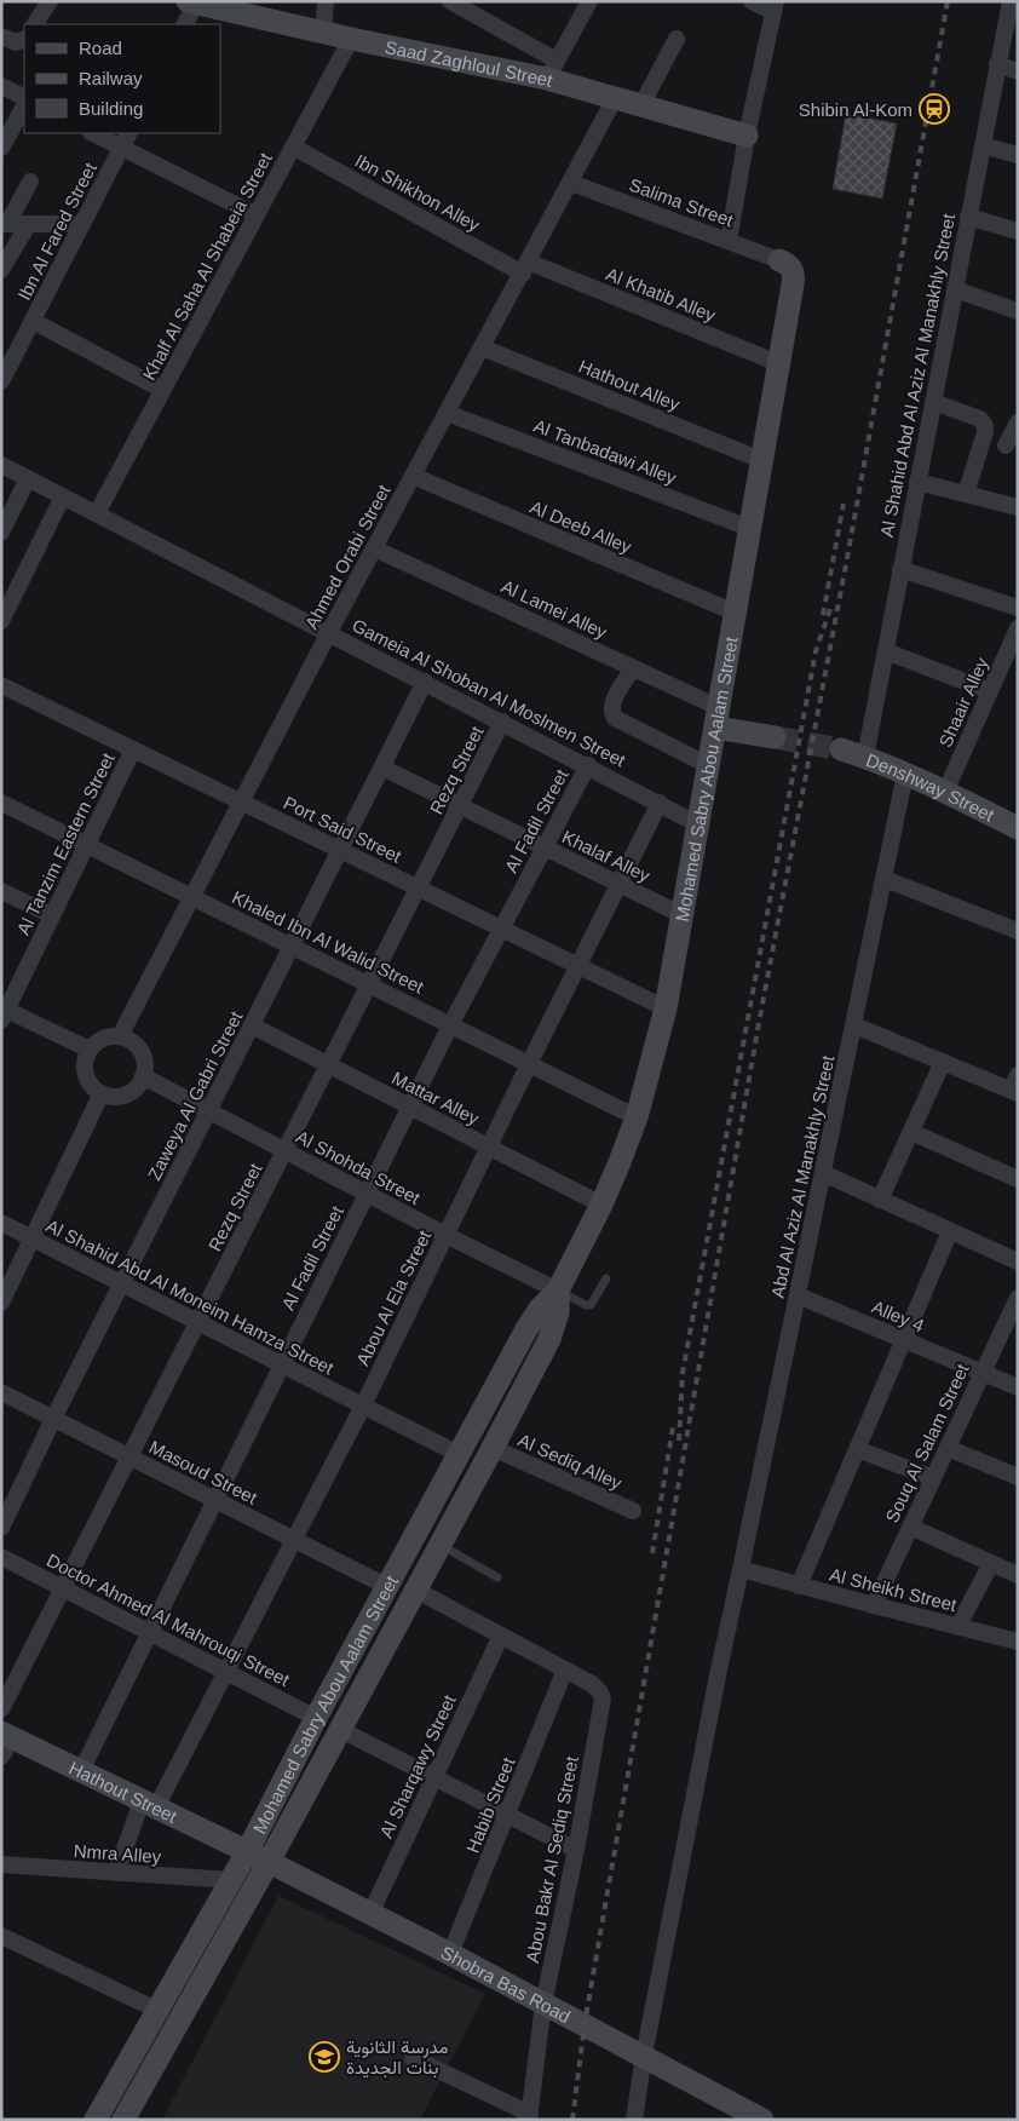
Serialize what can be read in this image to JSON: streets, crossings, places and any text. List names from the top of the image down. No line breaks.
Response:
{"streets":{"street":["Saad Zaghloul Street","Ibn Shikhon Alley","Salima Street","Ibn Al Fared Street","Khalf Al Saha Al Shabeia Street","Al Khatib Alley","Al Shahid Abd Al Aziz Al Manakhly Street","Hathout Alley","Al Tanbadawi Alley","Al Deeb Alley","Ahmed Orabi Street","Al Lamei Alley","Gameia Al Shoban Al Moslmen Street","Shaair Alley","Rezq Street","Mohamed Sabry Abou Aalam Street","Denshway Street","Al Fadil Street","Port Said Street","Al Tanzim Eastern Street","Khalaf Alley","Khaled Ibn Al Walid Street","Zaweya Al Gabri Street","Mattar Alley","Al Shohda Street","Abd Al Aziz Al Manakhly Street","Al Shahid Abd Al Moneim Hamza Street","Abou Al Ela Street","Alley 4","Souq Al Salam Street","Al Sediq Alley","Masoud Street","Al Sheikh Street","Doctor Ahmed Al Mahrouqi Street","Al Sharqawy Street","Hathout Street","Habib Street","Nmra Alley","Abou Bakr Al Sediq Street","Shobra Bas Road"]},"crossings":[["Saad Zaghloul Street","Khalf Al Saha Al Shabeia Street"],["Saad Zaghloul Street","Ahmed Orabi Street"],["Ibn Shikhon Alley","Khalf Al Saha Al Shabeia Street"],["Ibn Shikhon Alley","Al Khatib Alley"],["Ibn Shikhon Alley","Ahmed Orabi Street"],["Salima Street","Ahmed Orabi Street"],["Salima Street","Mohamed Sabry Abou Aalam Street"],["Khalf Al Saha Al Shabeia Street","Gameia Al Shoban Al Moslmen Street"],["Al Khatib Alley","Ahmed Orabi Street"],["Al Khatib Alley","Mohamed Sabry Abou Aalam Street"],["Al Shahid Abd Al Aziz Al Manakhly Street","Denshway Street"],["Hathout Alley","Ahmed Orabi Street"],["Hathout Alley","Mohamed Sabry Abou Aalam Street"],["Al Tanbadawi Alley","Ahmed Orabi Street"],["Al Tanbadawi Alley","Mohamed Sabry Abou Aalam Street"],["Al Deeb Alley","Ahmed Orabi Street"],["Al Deeb Alley","Mohamed Sabry Abou Aalam Street"],["Ahmed Orabi Street","Al Lamei Alley"],["Ahmed Orabi Street","Gameia Al Shoban Al Moslmen Street"],["Ahmed Orabi Street","Port Said Street"],["Ahmed Orabi Street","Khaled Ibn Al Walid Street"],["Ahmed Orabi Street","Al Shohda Street"],["Al Lamei Alley","Mohamed Sabry Abou Aalam Street"],["Gameia Al Shoban Al Moslmen Street","Rezq Street"],["Gameia Al Shoban Al Moslmen Street","Mohamed Sabry Abou Aalam Street"],["Gameia Al Shoban Al Moslmen Street","Al Fadil Street"],["Gameia Al Shoban Al Moslmen Street","Zaweya Al Gabri Street"],["Gameia Al Shoban Al Moslmen Street","Abou Al Ela Street"],["Shaair Alley","Denshway Street"],["Rezq Street","Port Said Street"],["Rezq Street","Khalaf Alley"],["Rezq Street","Khaled Ibn Al Walid Street"],["Rezq Street","Mattar Alley"],["Rezq Street","Al Shohda Street"],["Rezq Street","Al Shahid Abd Al Moneim Hamza Street"],["Rezq Street","Masoud Street"],["Rezq Street","Doctor Ahmed Al Mahrouqi Street"],["Mohamed Sabry Abou Aalam Street","Port Said Street"],["Mohamed Sabry Abou Aalam Street","Khalaf Alley"],["Mohamed Sabry Abou Aalam Street","Khaled Ibn Al Walid Street"],["Mohamed Sabry Abou Aalam Street","Mattar Alley"],["Mohamed Sabry Abou Aalam Street","Al Shohda Street"],["Mohamed Sabry Abou Aalam Street","Al Shahid Abd Al Moneim Hamza Street"],["Mohamed Sabry Abou Aalam Street","Al Sediq Alley"],["Mohamed Sabry Abou Aalam Street","Masoud Street"],["Mohamed Sabry Abou Aalam Street","Doctor Ahmed Al Mahrouqi Street"],["Mohamed Sabry Abou Aalam Street","Hathout Street"],["Mohamed Sabry Abou Aalam Street","Nmra Alley"],["Mohamed Sabry Abou Aalam Street","Shobra Bas Road"],["Denshway Street","Abd Al Aziz Al Manakhly Street"],["Al Fadil Street","Port Said Street"],["Al Fadil Street","Khalaf Alley"],["Al Fadil Street","Khaled Ibn Al Walid Street"],["Al Fadil Street","Mattar Alley"],["Al Fadil Street","Al Shohda Street"],["Al Fadil Street","Al Shahid Abd Al Moneim Hamza Street"],["Al Fadil Street","Masoud Street"],["Al Fadil Street","Doctor Ahmed Al Mahrouqi Street"],["Al Fadil Street","Hathout Street"],["Port Said Street","Al Tanzim Eastern Street"],["Port Said Street","Zaweya Al Gabri Street"],["Port Said Street","Abou Al Ela Street"],["Al Tanzim Eastern Street","Khaled Ibn Al Walid Street"],["Khalaf Alley","Zaweya Al Gabri Street"],["Khalaf Alley","Abou Al Ela Street"],["Khaled Ibn Al Walid Street","Zaweya Al Gabri Street"],["Khaled Ibn Al Walid Street","Abou Al Ela Street"],["Zaweya Al Gabri Street","Mattar Alley"],["Zaweya Al Gabri Street","Al Shohda Street"],["Zaweya Al Gabri Street","Al Shahid Abd Al Moneim Hamza Street"],["Zaweya Al Gabri Street","Masoud Street"],["Mattar Alley","Abou Al Ela Street"],["Al Shohda Street","Abou Al Ela Street"],["Abd Al Aziz Al Manakhly Street","Alley 4"],["Abd Al Aziz Al Manakhly Street","Al Sheikh Street"],["Abd Al Aziz Al Manakhly Street","Shobra Bas Road"],["Al Shahid Abd Al Moneim Hamza Street","Abou Al Ela Street"],["Abou Al Ela Street","Masoud Street"],["Abou Al Ela Street","Doctor Ahmed Al Mahrouqi Street"],["Abou Al Ela Street","Hathout Street"],["Abou Al Ela Street","Nmra Alley"],["Alley 4","Souq Al Salam Street"],["Souq Al Salam Street","Al Sheikh Street"],["Al Sharqawy Street","Shobra Bas Road"],["Hathout Street","Shobra Bas Road"],["Habib Street","Abou Bakr Al Sediq Street"],["Habib Street","Shobra Bas Road"],["Abou Bakr Al Sediq Street","Shobra Bas Road"]],"places":{"station":["Shibin Al-Kom"],"school or university":["مدرسة الثانوية بنات الجديدة"]},"legend":["Road","Railway","Building"]}
